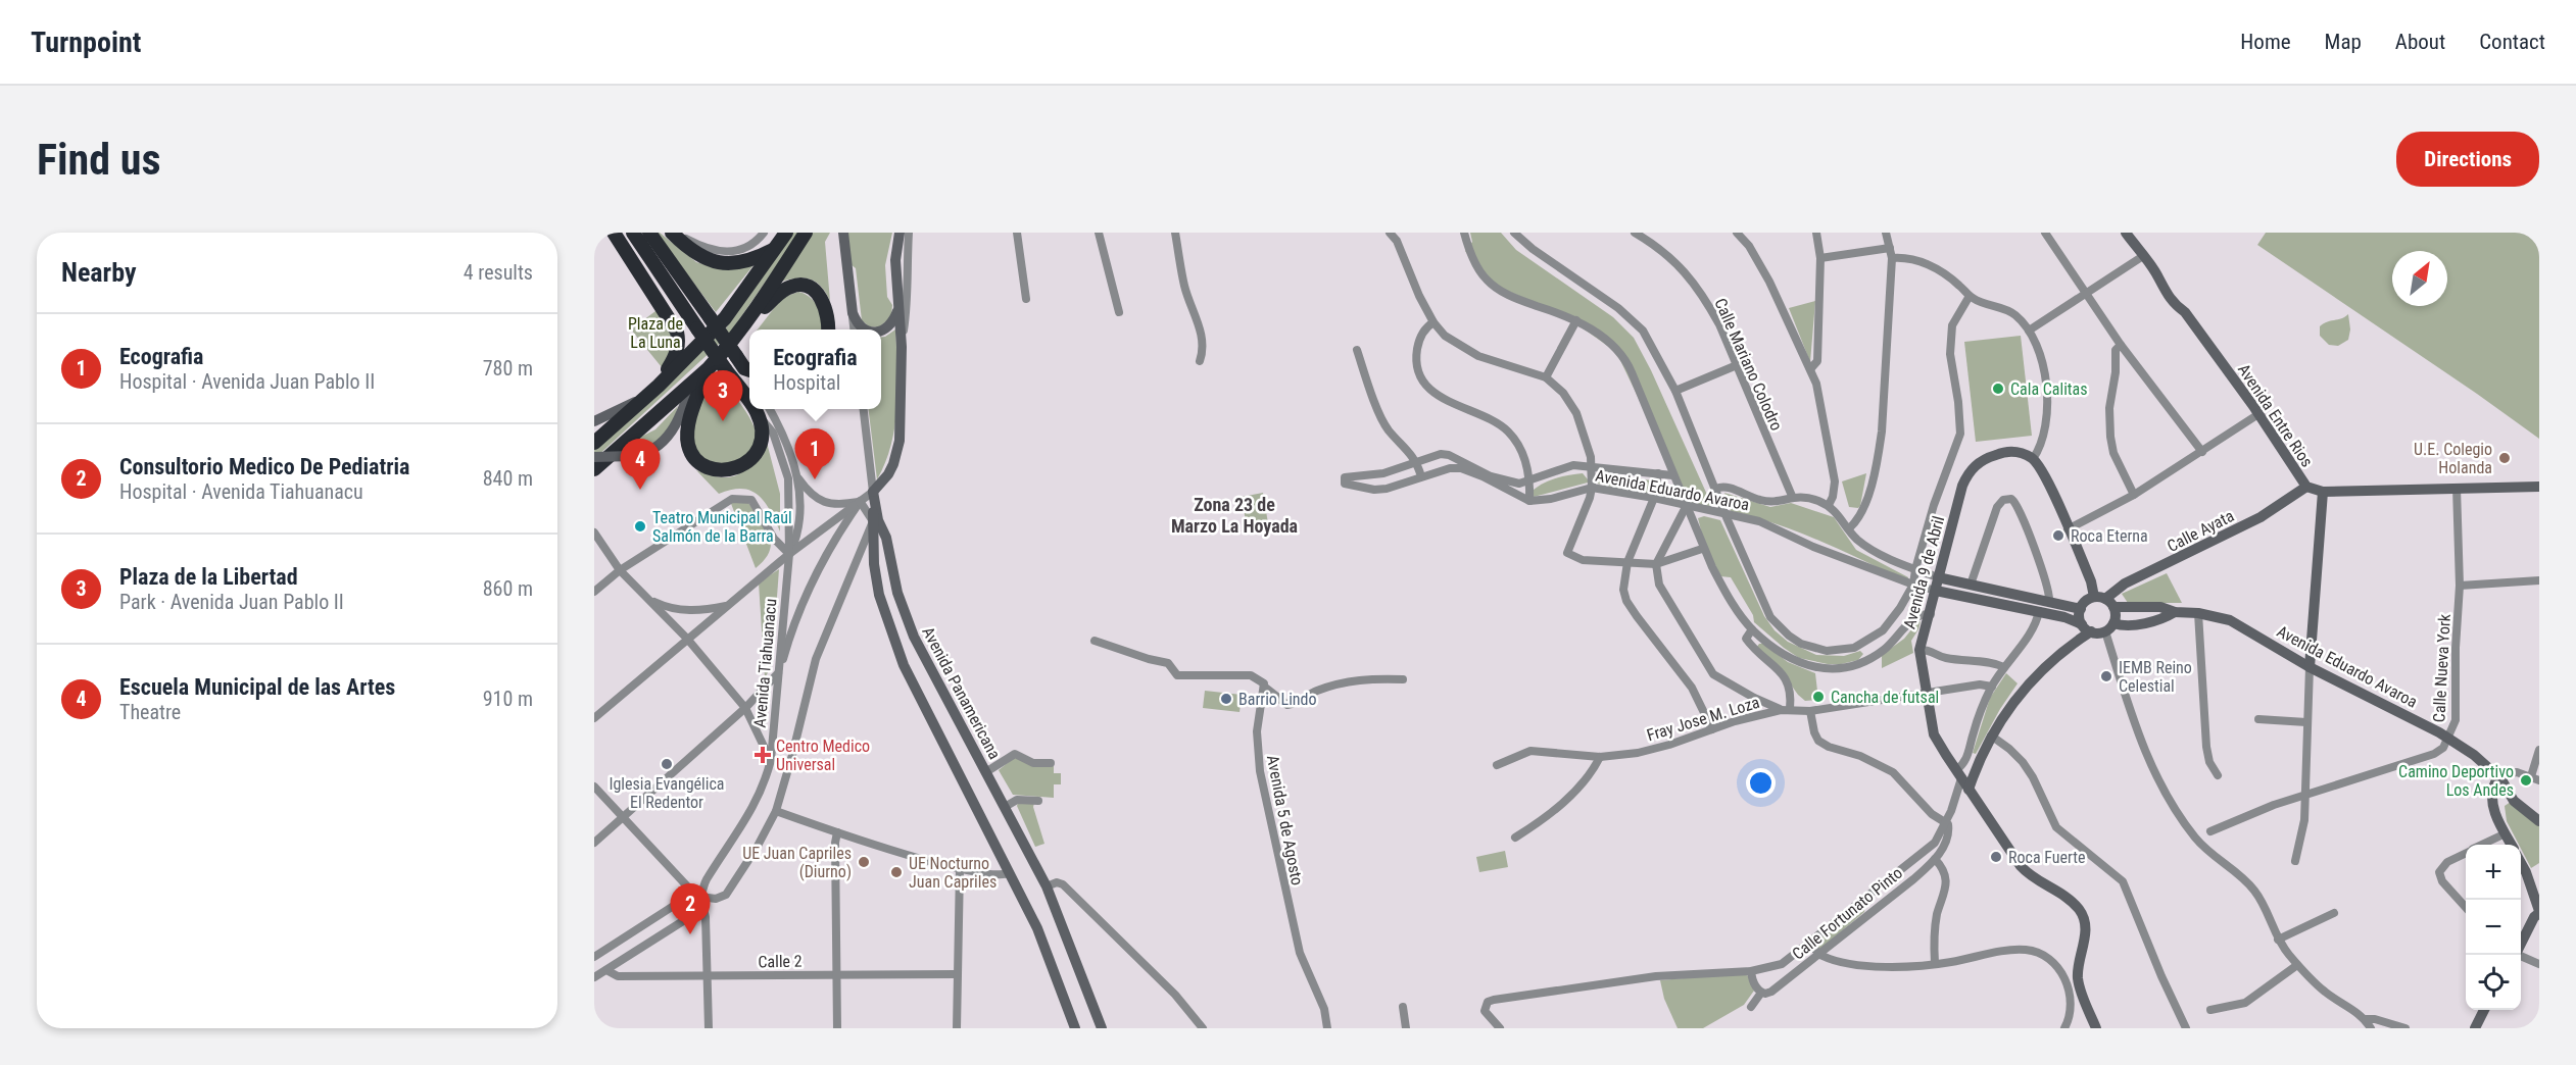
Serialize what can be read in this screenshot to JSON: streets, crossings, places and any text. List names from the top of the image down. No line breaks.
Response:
{"streets":{"street":["Calle Mariano Colodro","Avenida Entre Rios","Avenida Eduardo Avaroa","Calle Ayata","Avenida 9 de Abril","Avenida Tiahuanacu","Calle Nueva York","Avenida Panamericana","Fray Jose M. Loza","Avenida 5 de Agosto","Calle Fortunato Pinto","Calle 2"]},"crossings":[["Calle Mariano Colodro","Avenida Eduardo Avaroa"],["Avenida Entre Rios","Calle Ayata"],["Avenida Entre Rios","Calle Nueva York"],["Avenida Eduardo Avaroa","Calle Ayata"],["Avenida Eduardo Avaroa","Avenida 9 de Abril"],["Avenida Eduardo Avaroa","Calle Nueva York"],["Avenida Eduardo Avaroa","Calle Fortunato Pinto"],["Avenida 9 de Abril","Fray Jose M. Loza"],["Avenida 9 de Abril","Calle Fortunato Pinto"],["Avenida Tiahuanacu","Calle 2"],["Fray Jose M. Loza","Calle Fortunato Pinto"]],"districts":["Zona 23 de Marzo La Hoyada"],"parks":["Plaza de La Luna"],"places":{"other":["Cala Calitas","U.E. Colegio Holanda","Teatro Municipal Raúl Salmón de la Barra","Roca Eterna","IEMB Reino Celestial","Cancha de futsal","Barrio Lindo","Iglesia Evangélica El Redentor","Camino Deportivo Los Andes","Roca Fuerte","UE Juan Capriles (Diurno)","UE Nocturno Juan Capriles"],"health":["Centro Medico Universal"]},"north":"top right","page":{"header":"Turnpoint","nav":["Home","Map","About","Contact"],"buttons":"Directions","title":"Find us","heading":["Nearby","4 results"],"list":[{"mark":"1","name":"Ecografia","note":"Hospital · Avenida Juan Pablo II","value":"780 m"},{"mark":"2","name":"Consultorio Medico De Pediatria","note":"Hospital · Avenida Tiahuanacu","value":"840 m"},{"mark":"3","name":"Plaza de la Libertad","note":"Park · Avenida Juan Pablo II","value":"860 m"},{"mark":"4","name":"Escuela Municipal de las Artes","note":"Theatre","value":"910 m"}],"popup":["Ecografia","Hospital"],"pins":["3","1","4","2"],"map_buttons":["+","−"]}}
